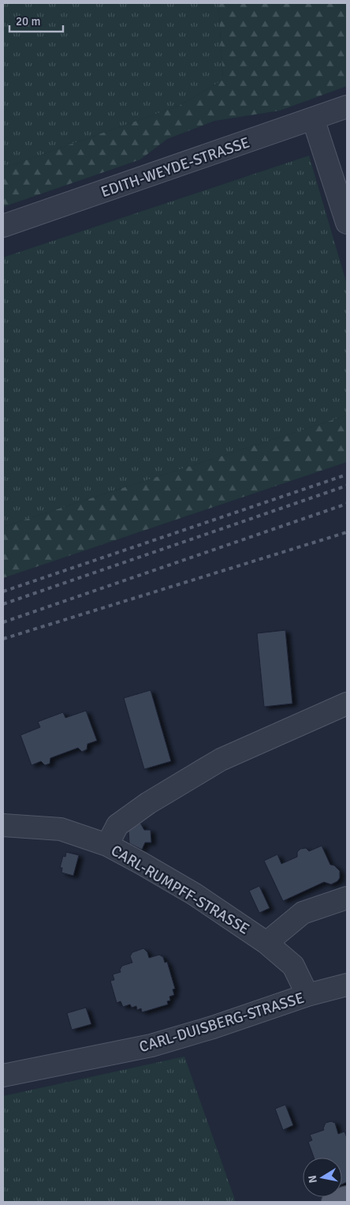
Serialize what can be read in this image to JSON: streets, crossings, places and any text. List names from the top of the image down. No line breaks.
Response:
{"streets":{"street":["EDITH-WEYDE-STRASSE","CARL-RUMPFF-STRASSE","CARL-DUISBERG-STRASSE"]},"crossings":[["CARL-RUMPFF-STRASSE","CARL-DUISBERG-STRASSE"]],"scale_bar":"20 m","north":"left"}
